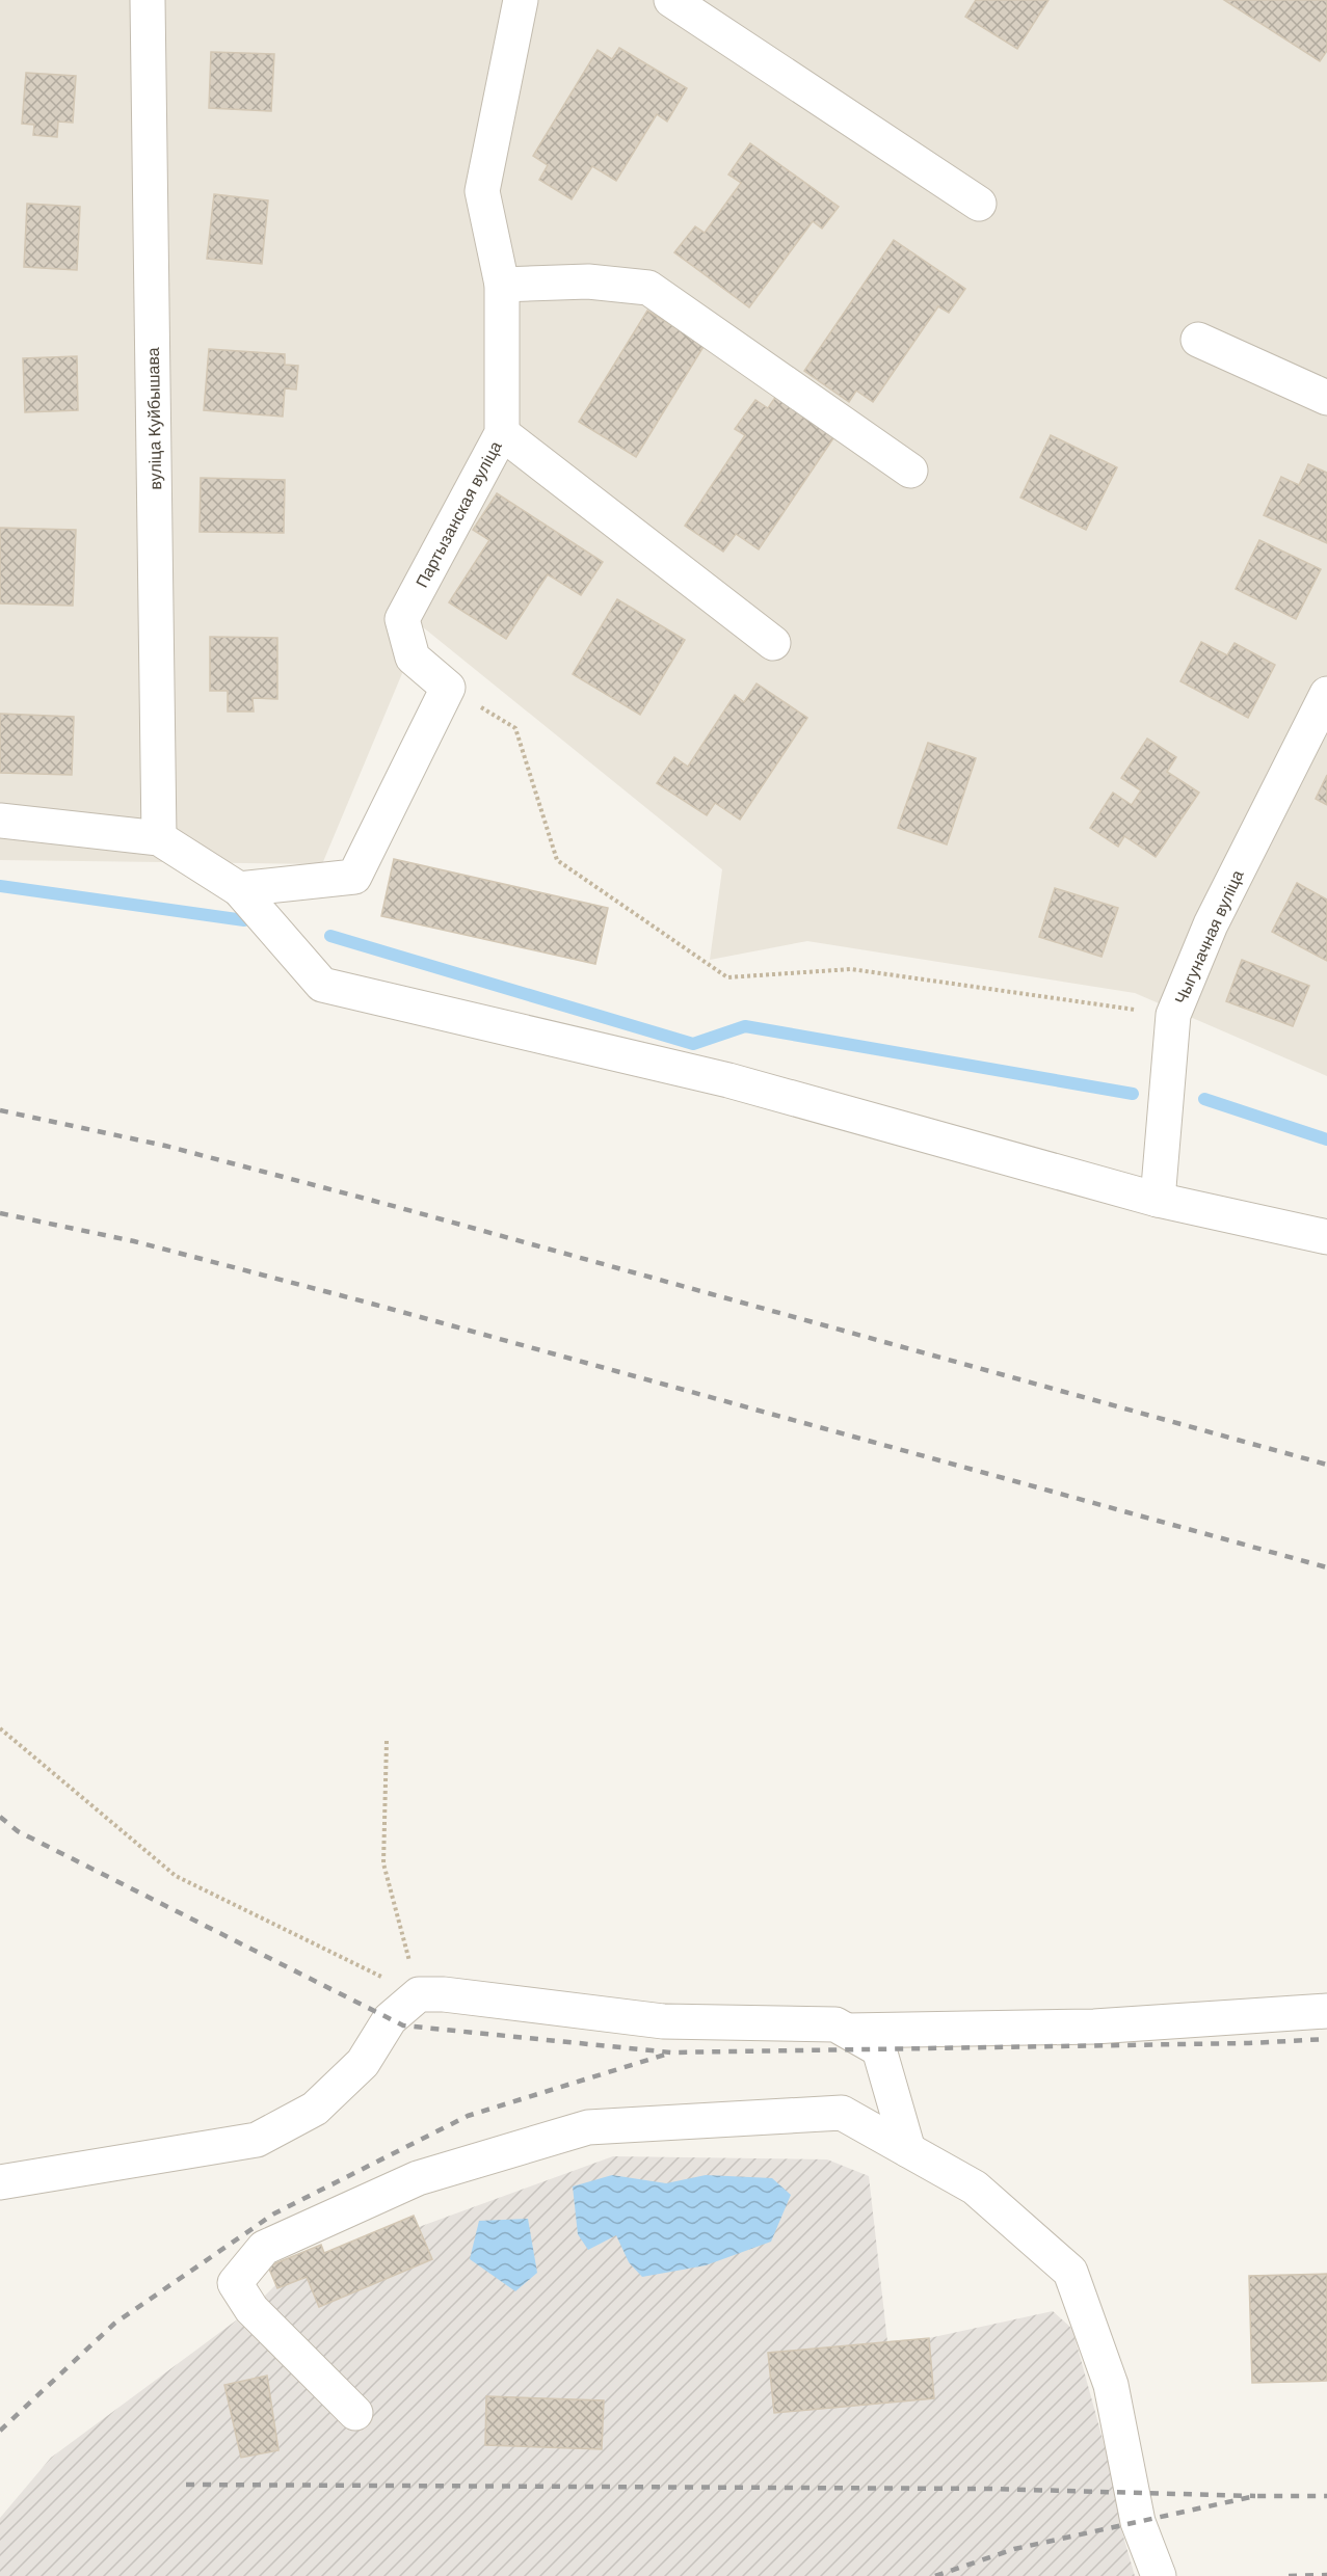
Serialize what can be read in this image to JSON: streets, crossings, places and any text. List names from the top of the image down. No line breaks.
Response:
{"streets":{"street":["вуліца Куйбышава","Партызанская вуліца","Чыгуначная вуліца"]}}
